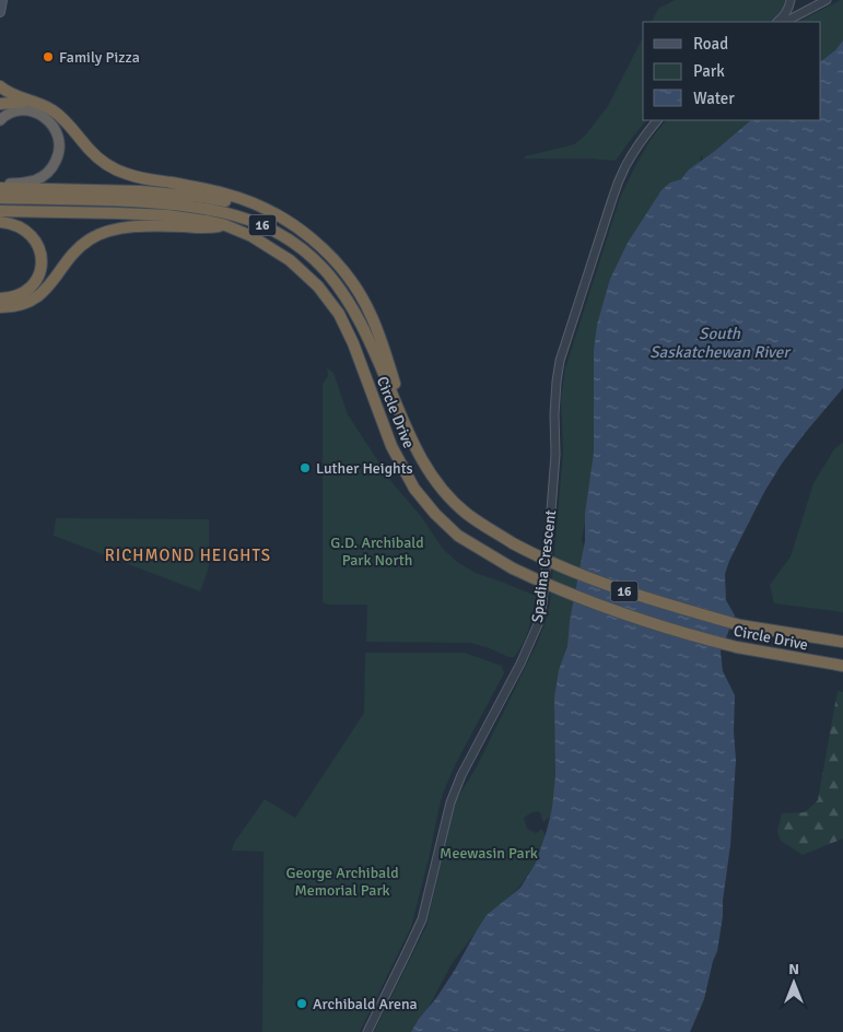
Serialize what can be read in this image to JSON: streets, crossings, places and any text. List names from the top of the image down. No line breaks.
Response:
{"streets":{"highway":["16","Circle Drive"],"street":["Spadina Crescent"]},"districts":["RICHMOND HEIGHTS"],"water":["South Saskatchewan River"],"parks":["G.D. Archibald Park North","Meewasin Park","George Archibald Memorial Park"],"places":["Family Pizza","Luther Heights","Archibald Arena"],"legend":["Road","Park","Water"],"north":"top"}
